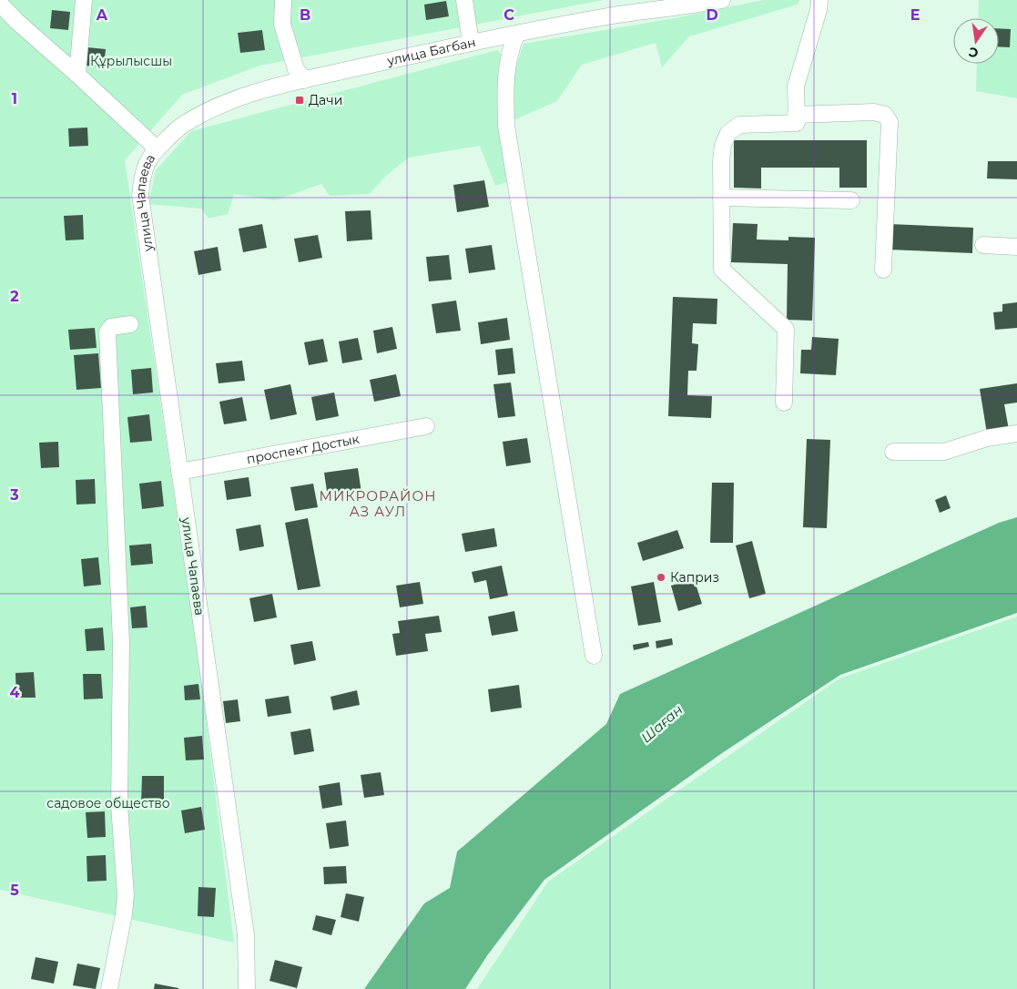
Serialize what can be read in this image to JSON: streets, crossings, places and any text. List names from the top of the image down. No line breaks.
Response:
{"streets":{"street":["улица Багбан","улица Чапаева","проспект Достык"]},"crossings":[["улица Багбан","улица Чапаева"],["улица Чапаева","проспект Достык"]],"districts":["МИКРОРАЙОН АЗ АУЛ"],"water":["Шаған"],"parks":["Құрылысшы","садовое общество"],"places":{"transit":["Дачи"],"other":["Каприз"]},"north":"bottom","grid":{"columns":["A","B","C","D","E"],"rows":["1","2","3","4","5"]}}
